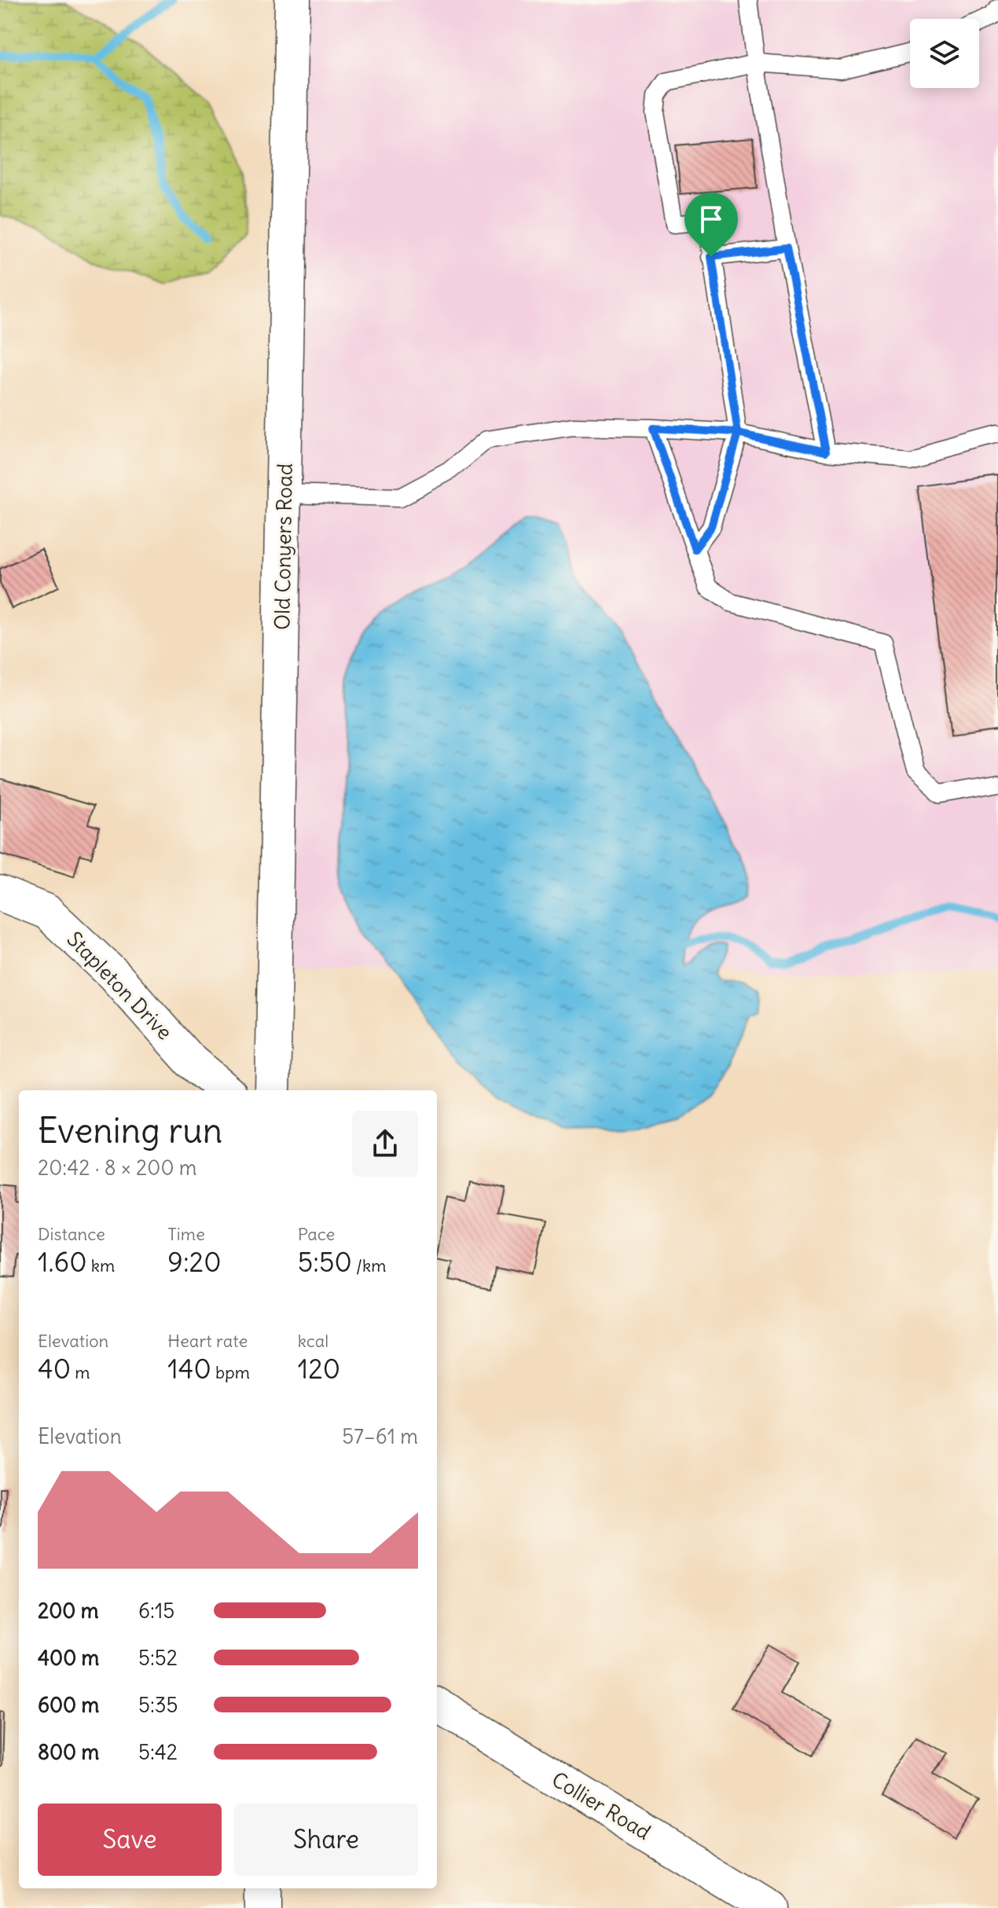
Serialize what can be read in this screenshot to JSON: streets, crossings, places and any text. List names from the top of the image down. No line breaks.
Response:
{"streets":{"street":["Old Conyers Road","Stapleton Drive","Collier Road"]},"page":{"heading":["Evening run","20:42 · 8 × 200 m"],"stats":[["Distance","1.60 km"],["Time","9:20"],["Pace","5:50 /km"],["Elevation","40 m"],["Heart rate","140 bpm"],["kcal","120"]],"chart":["Elevation","57–61 m"],"list":[{"name":"200 m","note":"6:15"},{"name":"400 m","note":"5:52"},{"name":"600 m","note":"5:35"},{"name":"800 m","note":"5:42"}],"buttons":["Save","Share"]}}
